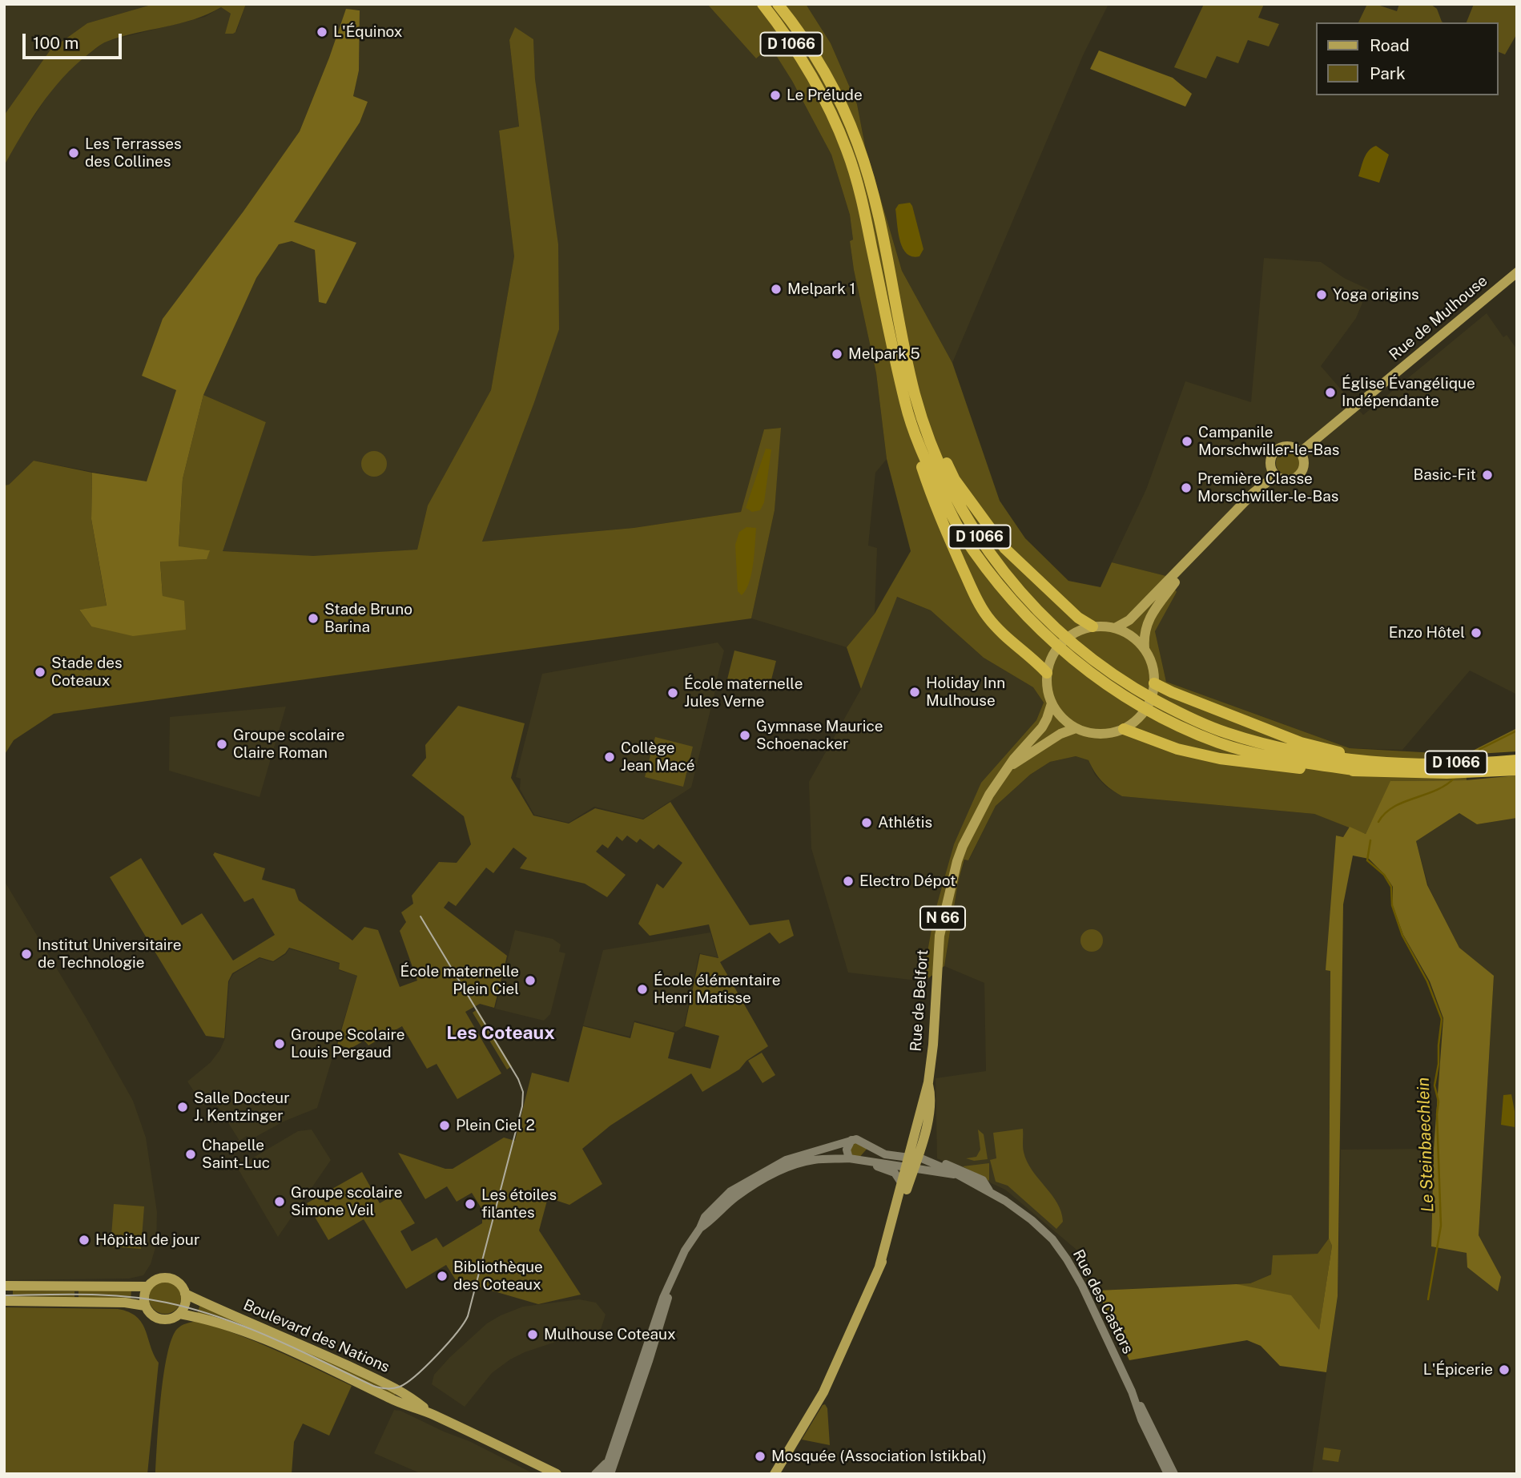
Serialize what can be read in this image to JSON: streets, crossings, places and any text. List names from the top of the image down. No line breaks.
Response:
{"streets":{"highway":["D 1066"],"main road":["Rue de Mulhouse","N 66","Rue de Belfort","Boulevard des Nations"],"street":["Rue des Castors"]},"crossings":[["Rue de Belfort","Rue des Castors"]],"districts":["Les Coteaux"],"water":["Le Steinbaechlein"],"places":["L'Équinox","Le Prélude","Les Terrasses des Collines","Melpark 1","Yoga origins","Melpark 5","Église Évangélique Indépendante","Campanile Morschwiller-le-Bas","Basic-Fit","Première Classe Morschwiller-le-Bas","Stade Bruno Barina","Enzo Hôtel","Stade des Coteaux","Holiday Inn Mulhouse","École maternelle Jules Verne","Gymnase Maurice Schoenacker","Groupe scolaire Claire Roman","Collège Jean Macé","Athlétis","Electro Dépot","Institut Universitaire de Technologie","École maternelle Plein Ciel","École élémentaire Henri Matisse","Groupe Scolaire Louis Pergaud","Salle Docteur J. Kentzinger","Plein Ciel 2","Chapelle Saint-Luc","Groupe scolaire Simone Veil","Les étoiles filantes","Hôpital de jour","Bibliothèque des Coteaux","Mulhouse Coteaux","L'Épicerie","Mosquée (Association Istikbal)"],"legend":["Road","Park"],"scale_bar":"100 m"}
